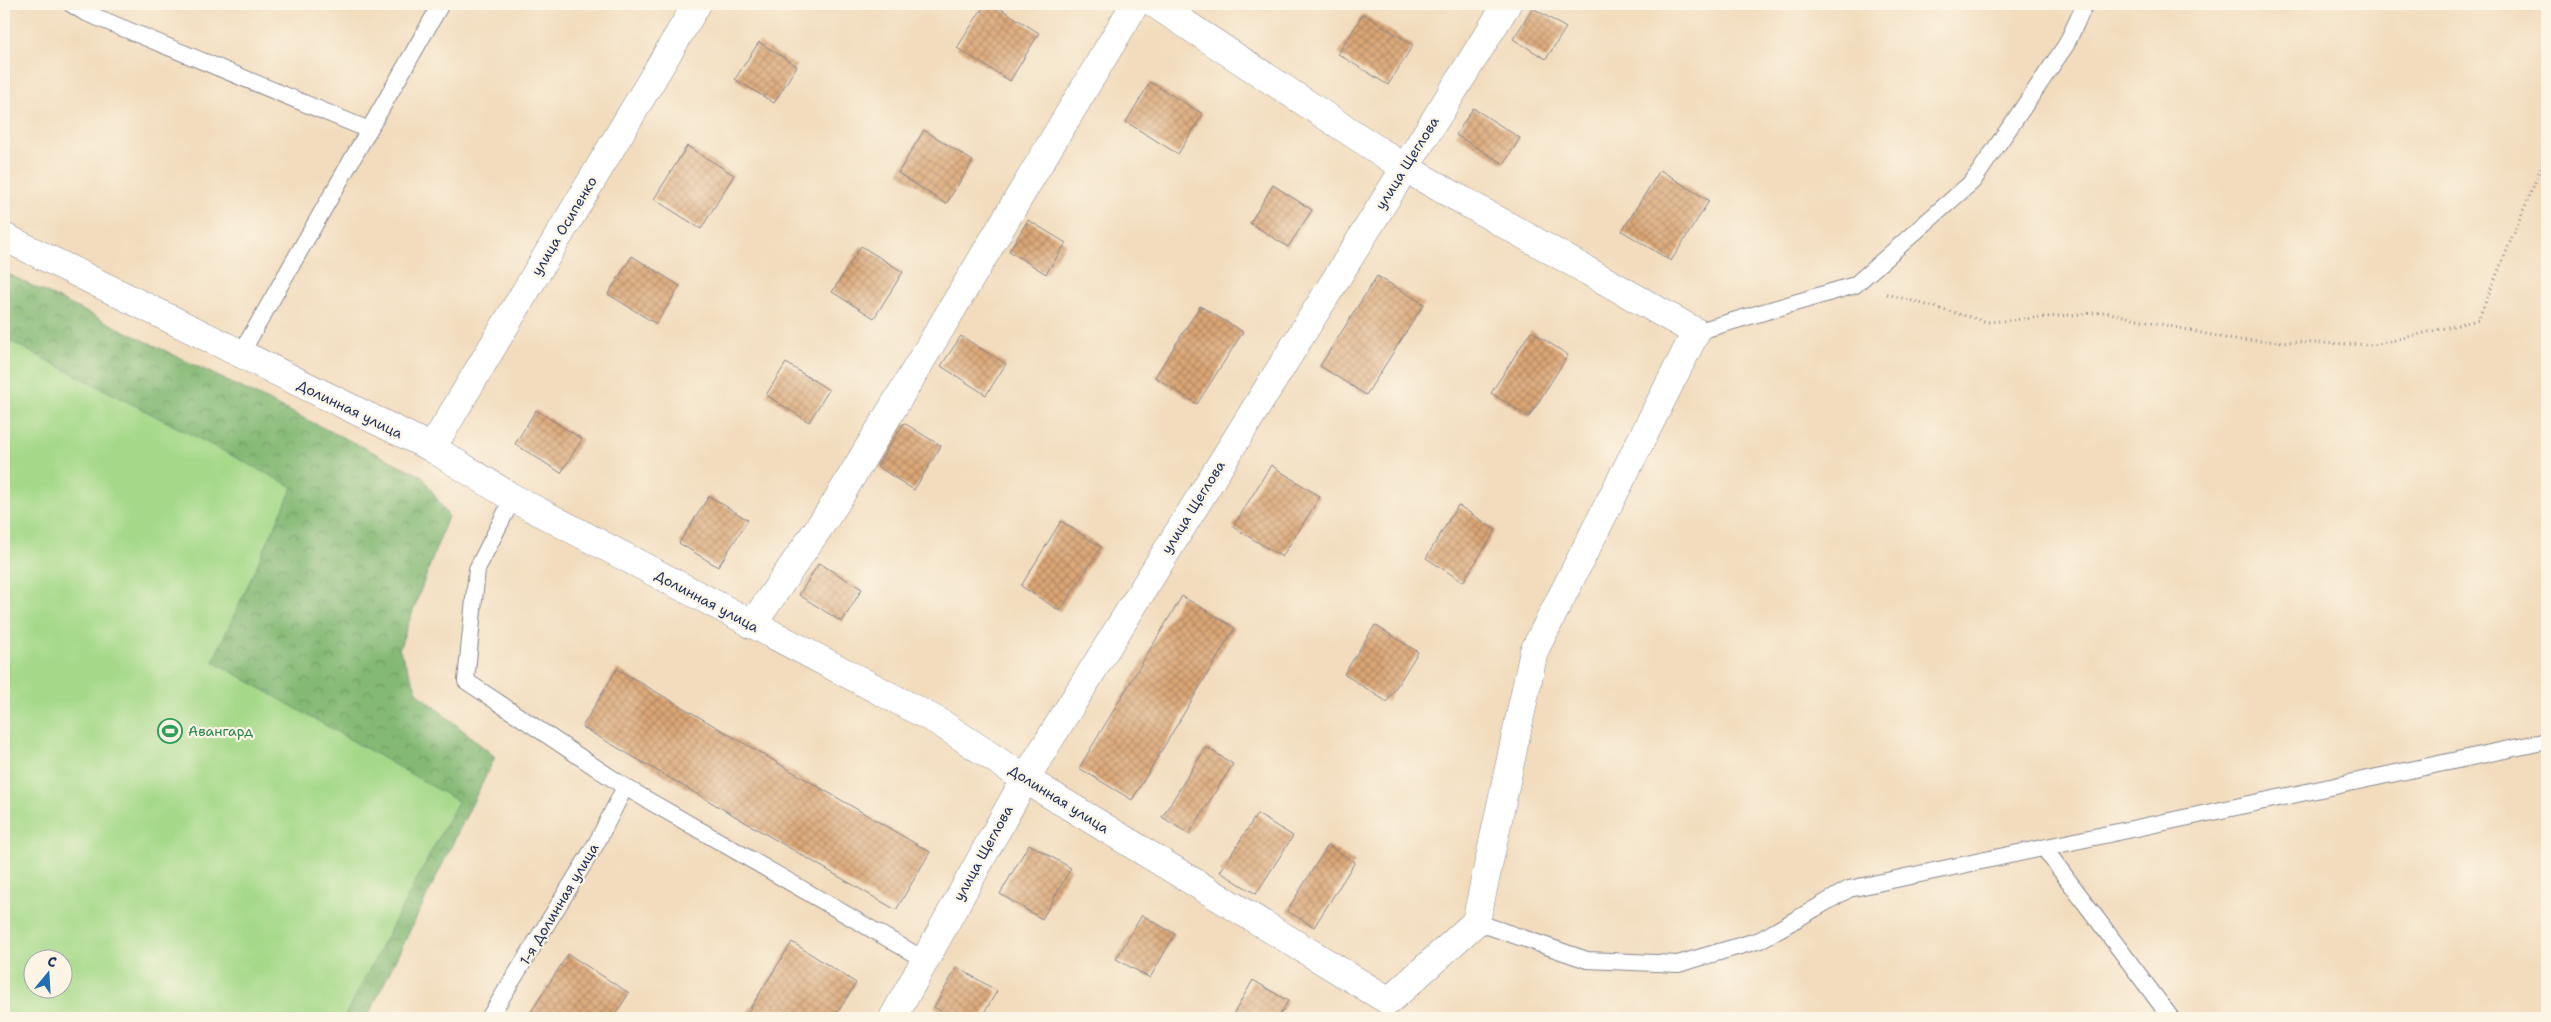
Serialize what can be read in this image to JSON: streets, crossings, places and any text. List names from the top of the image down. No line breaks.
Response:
{"streets":{"street":["улица Щеглова","улица Осипенко","Долинная улица"],"lane":["1-я Долинная улица"]},"crossings":[["улица Щеглова","Долинная улица"],["улица Осипенко","Долинная улица"]],"places":{"sports":["Авангард"]},"north":"top"}
